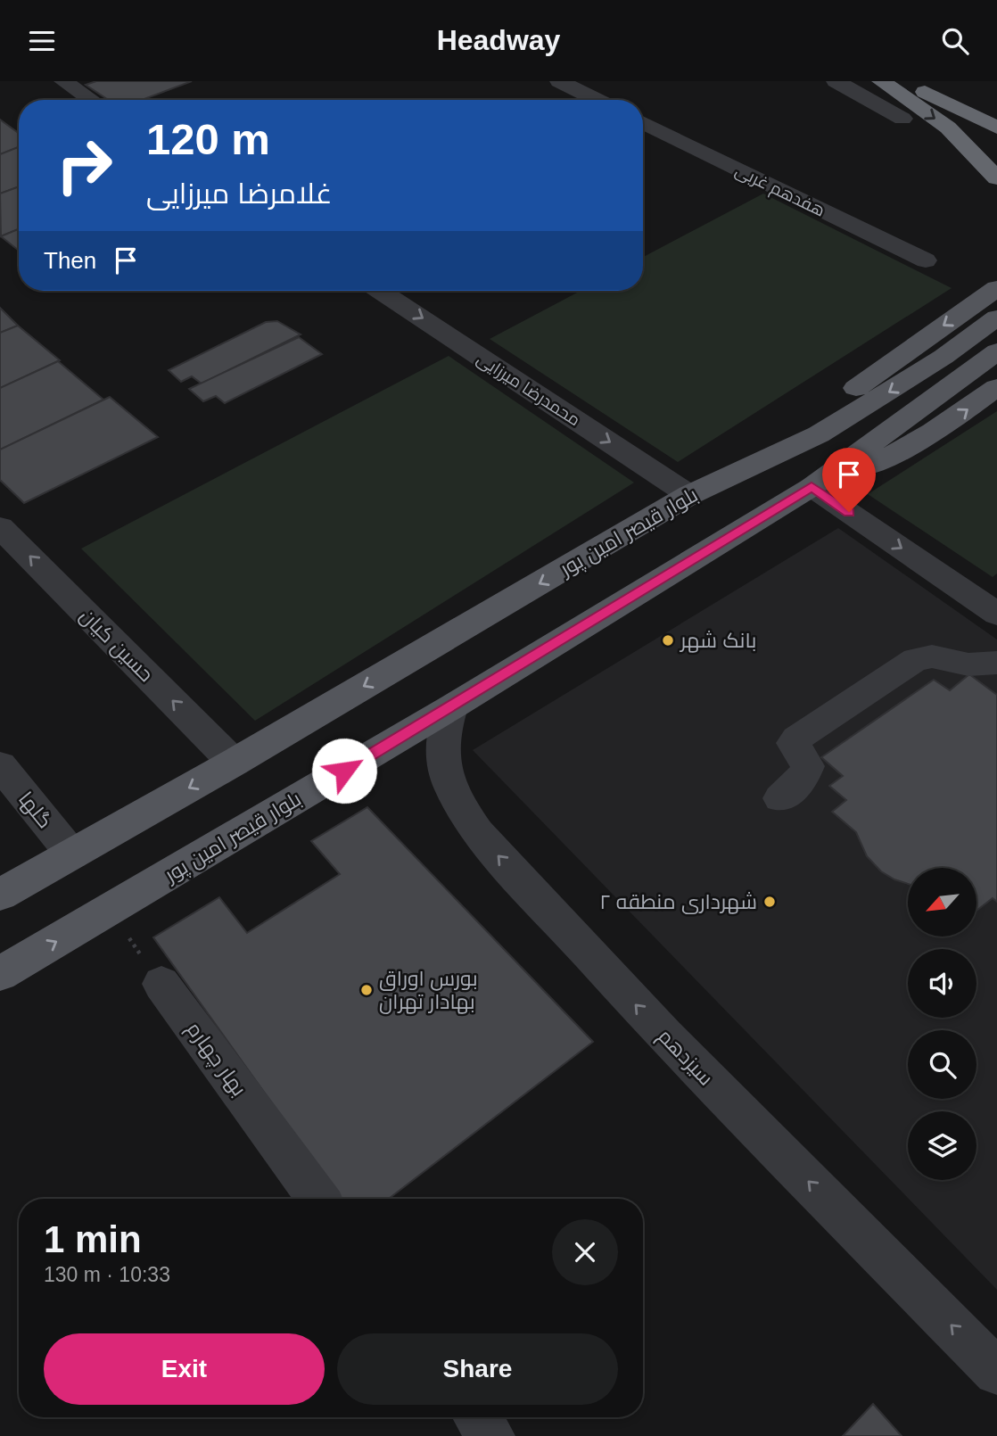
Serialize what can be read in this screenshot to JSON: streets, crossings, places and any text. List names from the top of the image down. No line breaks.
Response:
{"streets":{"main road":["بلوار قیصر امین پور"],"street":["هفدهم غربی","محمدرضا میرزایی","حسین کیان","گلها","سیزدهم","بهار چهارم"]},"crossings":[["محمدرضا میرزایی","بلوار قیصر امین پور"],["بلوار قیصر امین پور","حسین کیان"],["بلوار قیصر امین پور","گلها"],["بلوار قیصر امین پور","سیزدهم"]],"one_way":["محمدرضا میرزایی","حسین کیان","سیزدهم"],"places":["بانک شهر","شهرداری منطقه ۲","بورس اوراق بهادار تهران"],"north":"bottom left","page":{"header":"Headway","turn":["120 m","غلامرضا میرزایی"],"then":"Then","heading":["1 min","130 m · 10:33"],"buttons":["Exit","Share"]}}
